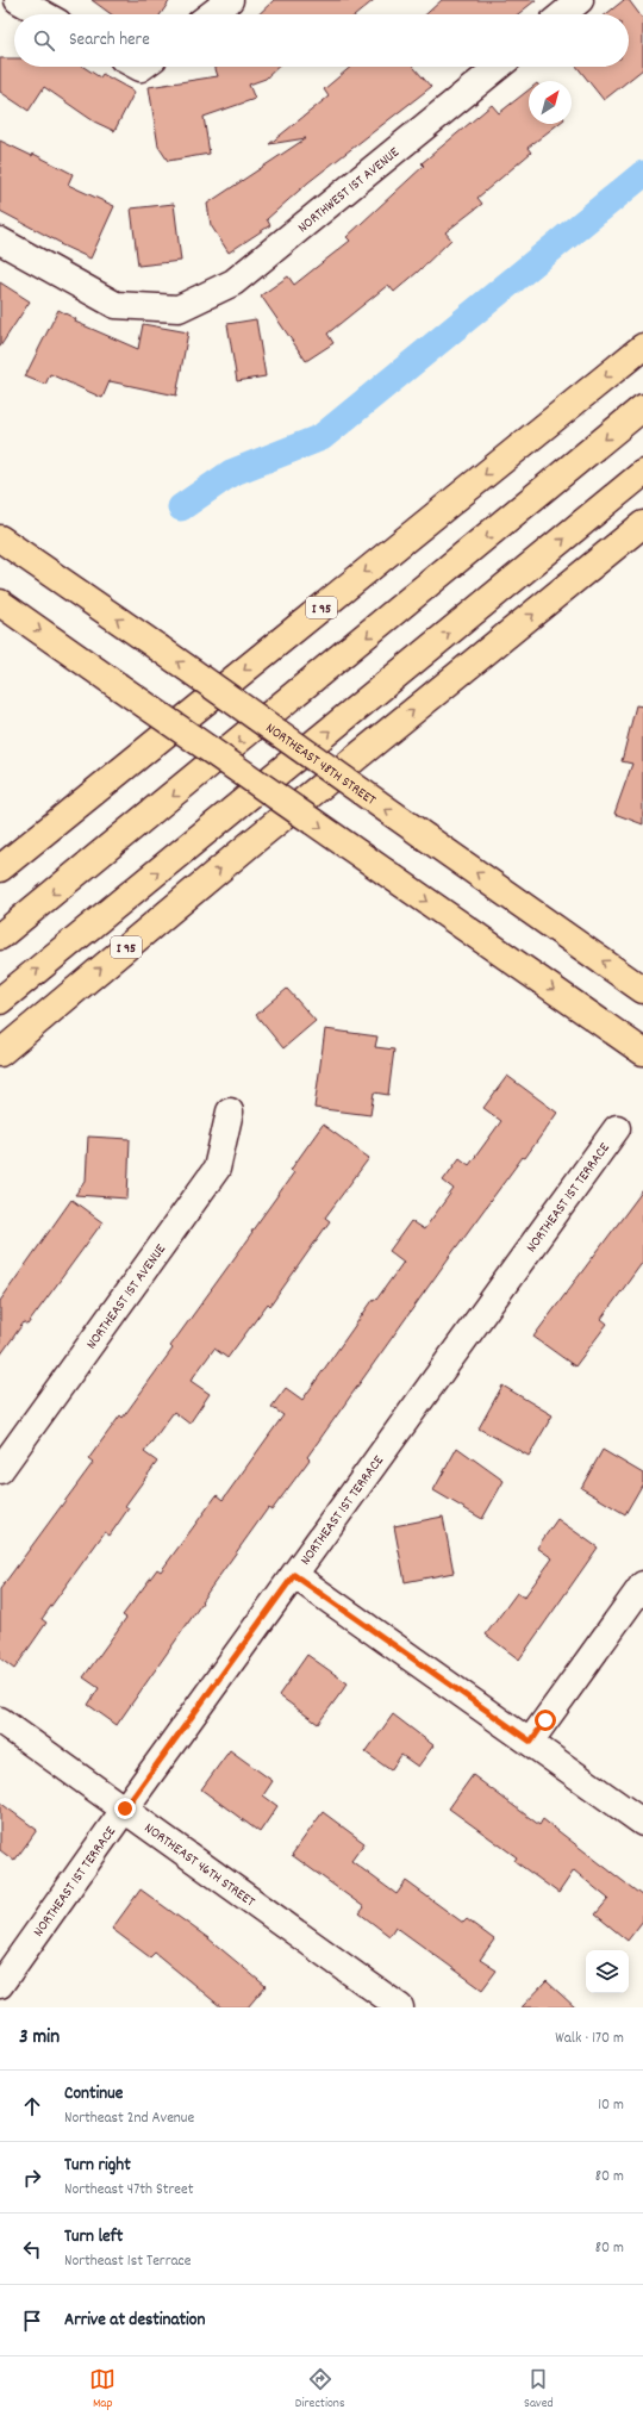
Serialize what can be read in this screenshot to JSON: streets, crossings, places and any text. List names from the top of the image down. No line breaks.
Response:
{"streets":{"main road":["I 95","NORTHEAST 48TH STREET"],"street":["NORTHWEST 1ST AVENUE","NORTHEAST 1ST TERRACE","NORTHEAST 1ST AVENUE","NORTHEAST 46TH STREET"]},"crossings":[["NORTHEAST 1ST TERRACE","NORTHEAST 46TH STREET"]],"north":"top right","page":{"search":"Search here","heading":["3 min","Walk · 170 m"],"list":[["Continue","Northeast 2nd Avenue","10 m"],["Turn right","Northeast 47th Street","80 m"],["Turn left","Northeast 1st Terrace","80 m"],"Arrive at destination"],"nav":["Map","Directions","Saved"]}}
